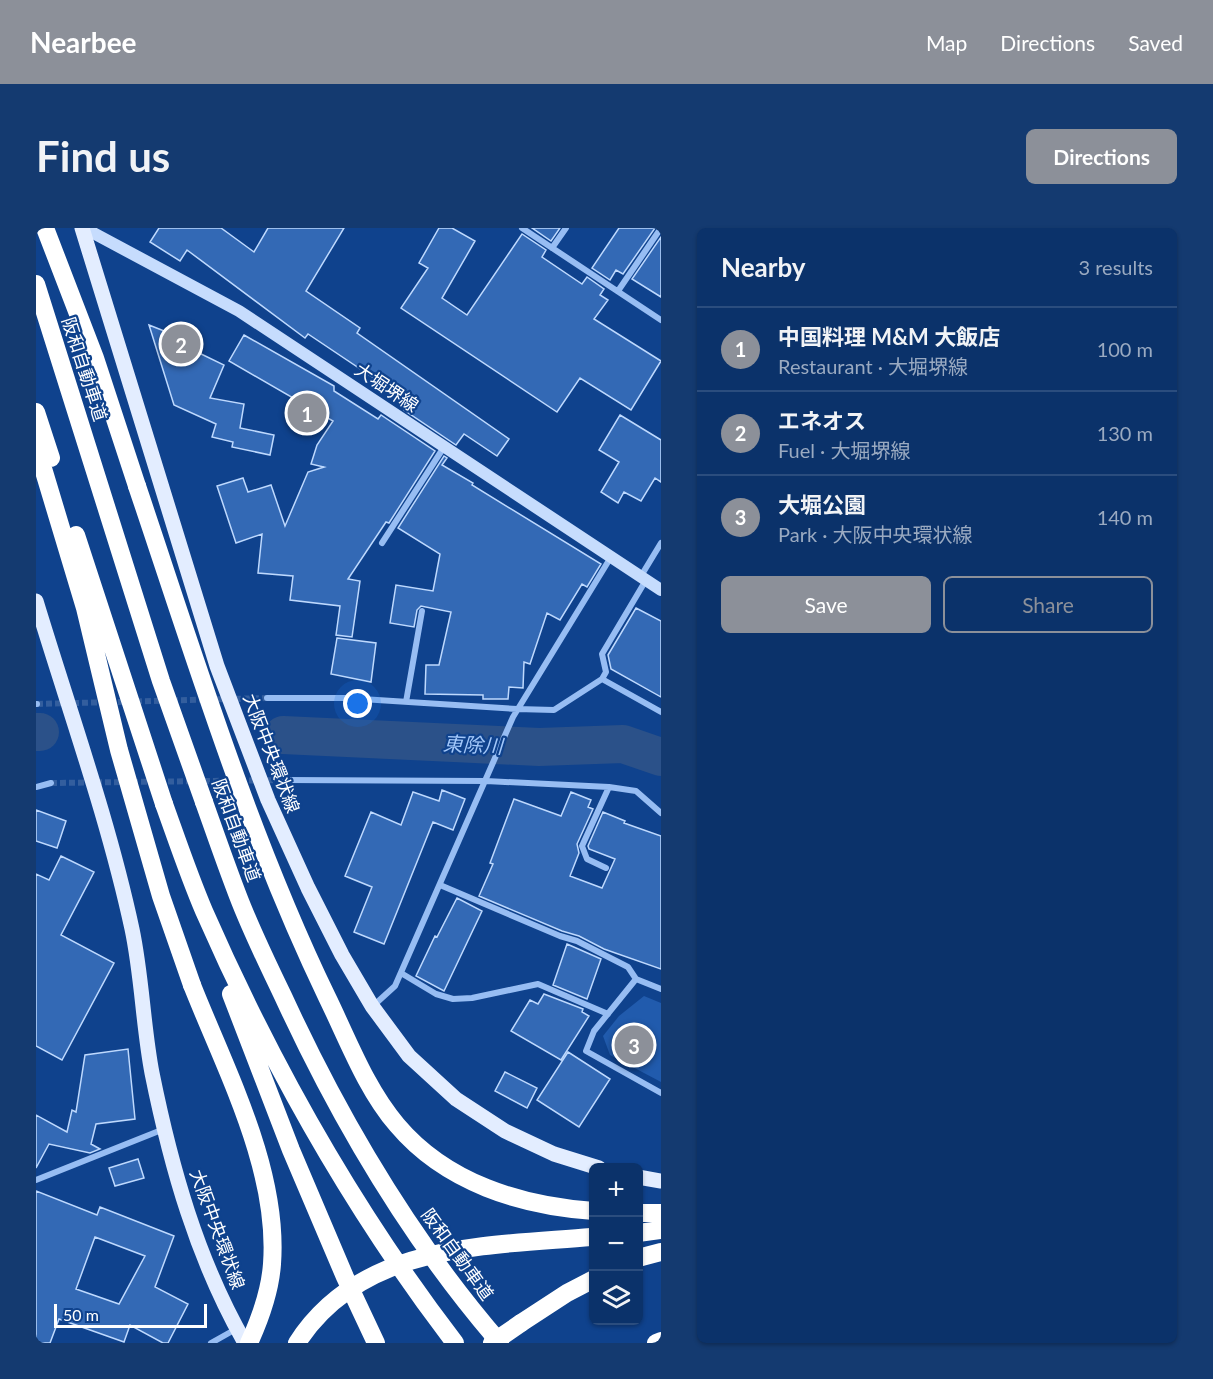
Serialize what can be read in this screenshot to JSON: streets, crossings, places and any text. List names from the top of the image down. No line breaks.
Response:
{"streets":{"highway":["阪和自動車道"],"main road":["大堀堺線","大阪中央環状線"]},"crossings":[["大堀堺線","大阪中央環状線"]],"water":["東除川"],"scale_bar":"50 m","page":{"header":"Nearbee","nav":["Map","Directions","Saved"],"buttons":["Directions",["Save","Share"]],"title":"Find us","heading":["Nearby","3 results"],"list":[{"mark":"1","name":"中国料理 M&M 大飯店","note":"Restaurant · 大堀堺線","value":"100 m"},{"mark":"2","name":"エネオス","note":"Fuel · 大堀堺線","value":"130 m"},{"mark":"3","name":"大堀公園","note":"Park · 大阪中央環状線","value":"140 m"}],"pins":["2","1","3"],"map_buttons":["+","−"],"scale":"50 m"}}
